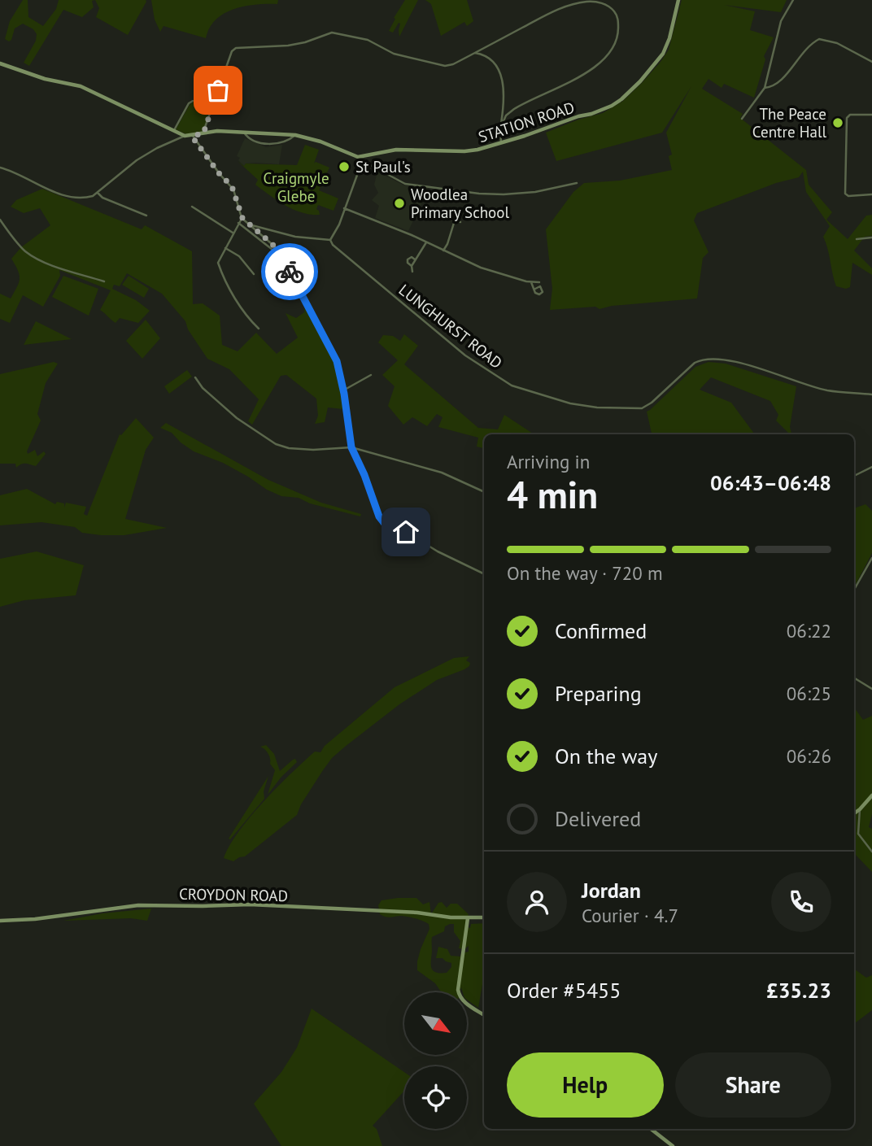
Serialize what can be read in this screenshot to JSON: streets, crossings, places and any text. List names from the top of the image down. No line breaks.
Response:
{"streets":{"street":["STATION ROAD","LUNGHURST ROAD","CROYDON ROAD"]},"parks":["Craigmyle Glebe"],"places":["The Peace Centre Hall","St Paul's","Woodlea Primary School"],"north":"bottom right","page":{"heading":["4 min","Arriving in","06:43–06:48"],"panel":["Jordan","Courier · 4.7","Order #5455","£35.23"],"bar":"On the way · 720 m","list":[["Confirmed","06:22"],["Preparing","06:25"],["On the way","06:26"],"Delivered"],"buttons":["Help","Share"]}}
